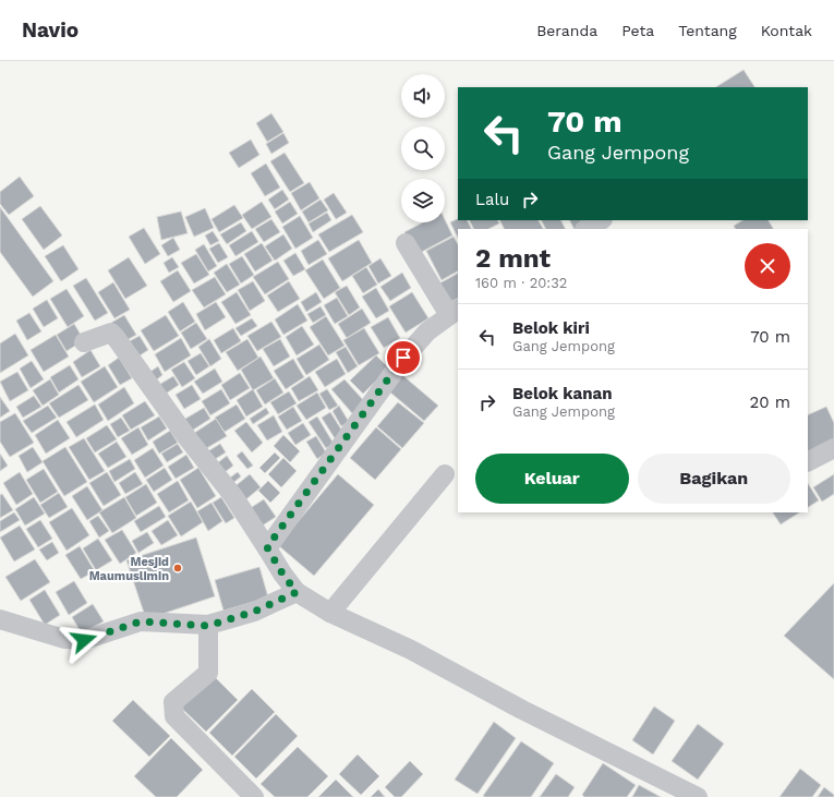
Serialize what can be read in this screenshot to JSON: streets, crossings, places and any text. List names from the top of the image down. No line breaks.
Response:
{"places":["Mesjid Maumuslimin"],"page":{"header":"Navio","nav":["Beranda","Peta","Tentang","Kontak"],"turn":["70 m","Gang Jempong"],"then":"Lalu","heading":["2 mnt","160 m · 20:32"],"list":[{"name":"Belok kiri","note":"Gang Jempong","value":"70 m"},{"name":"Belok kanan","note":"Gang Jempong","value":"20 m"}],"buttons":["Keluar","Bagikan"]}}
